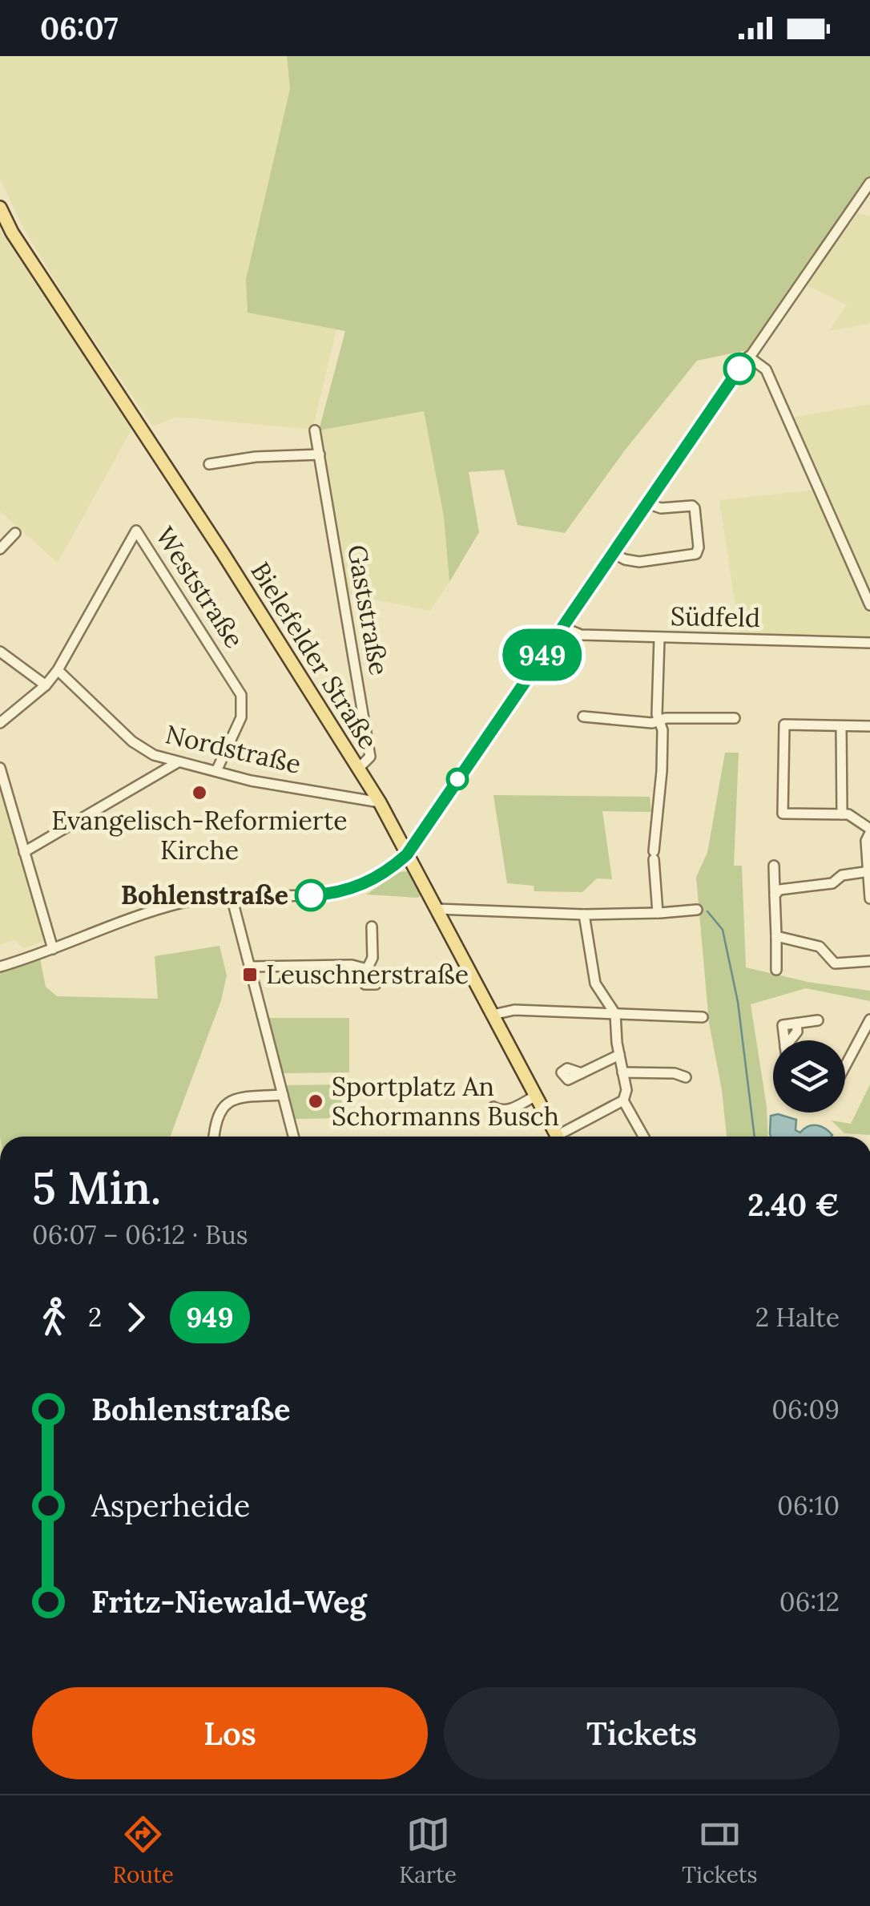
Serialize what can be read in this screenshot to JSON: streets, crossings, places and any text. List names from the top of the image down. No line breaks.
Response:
{"streets":{"main road":["Bielefelder Straße"],"street":["Weststraße","Gaststraße","Südfeld","Nordstraße"]},"crossings":[["Weststraße","Nordstraße"],["Gaststraße","Bielefelder Straße"],["Bielefelder Straße","Nordstraße"]],"places":{"other":["Evangelisch-Reformierte Kirche","Bohlenstraße","Sportplatz An Schormanns Busch"],"transit":["Leuschnerstraße"]},"lines":["bus line 949"],"page":{"status":"06:07","on_map":"949","heading":["5 Min.","06:07 – 06:12 · Bus","2.40 €"],"legs":["2","949","2 Halte"],"list":[{"name":"Bohlenstraße","value":"06:09"},{"name":"Asperheide","value":"06:10"},{"name":"Fritz-Niewald-Weg","value":"06:12"}],"buttons":["Los","Tickets"],"tabs":["Route","Karte","Tickets"]}}
